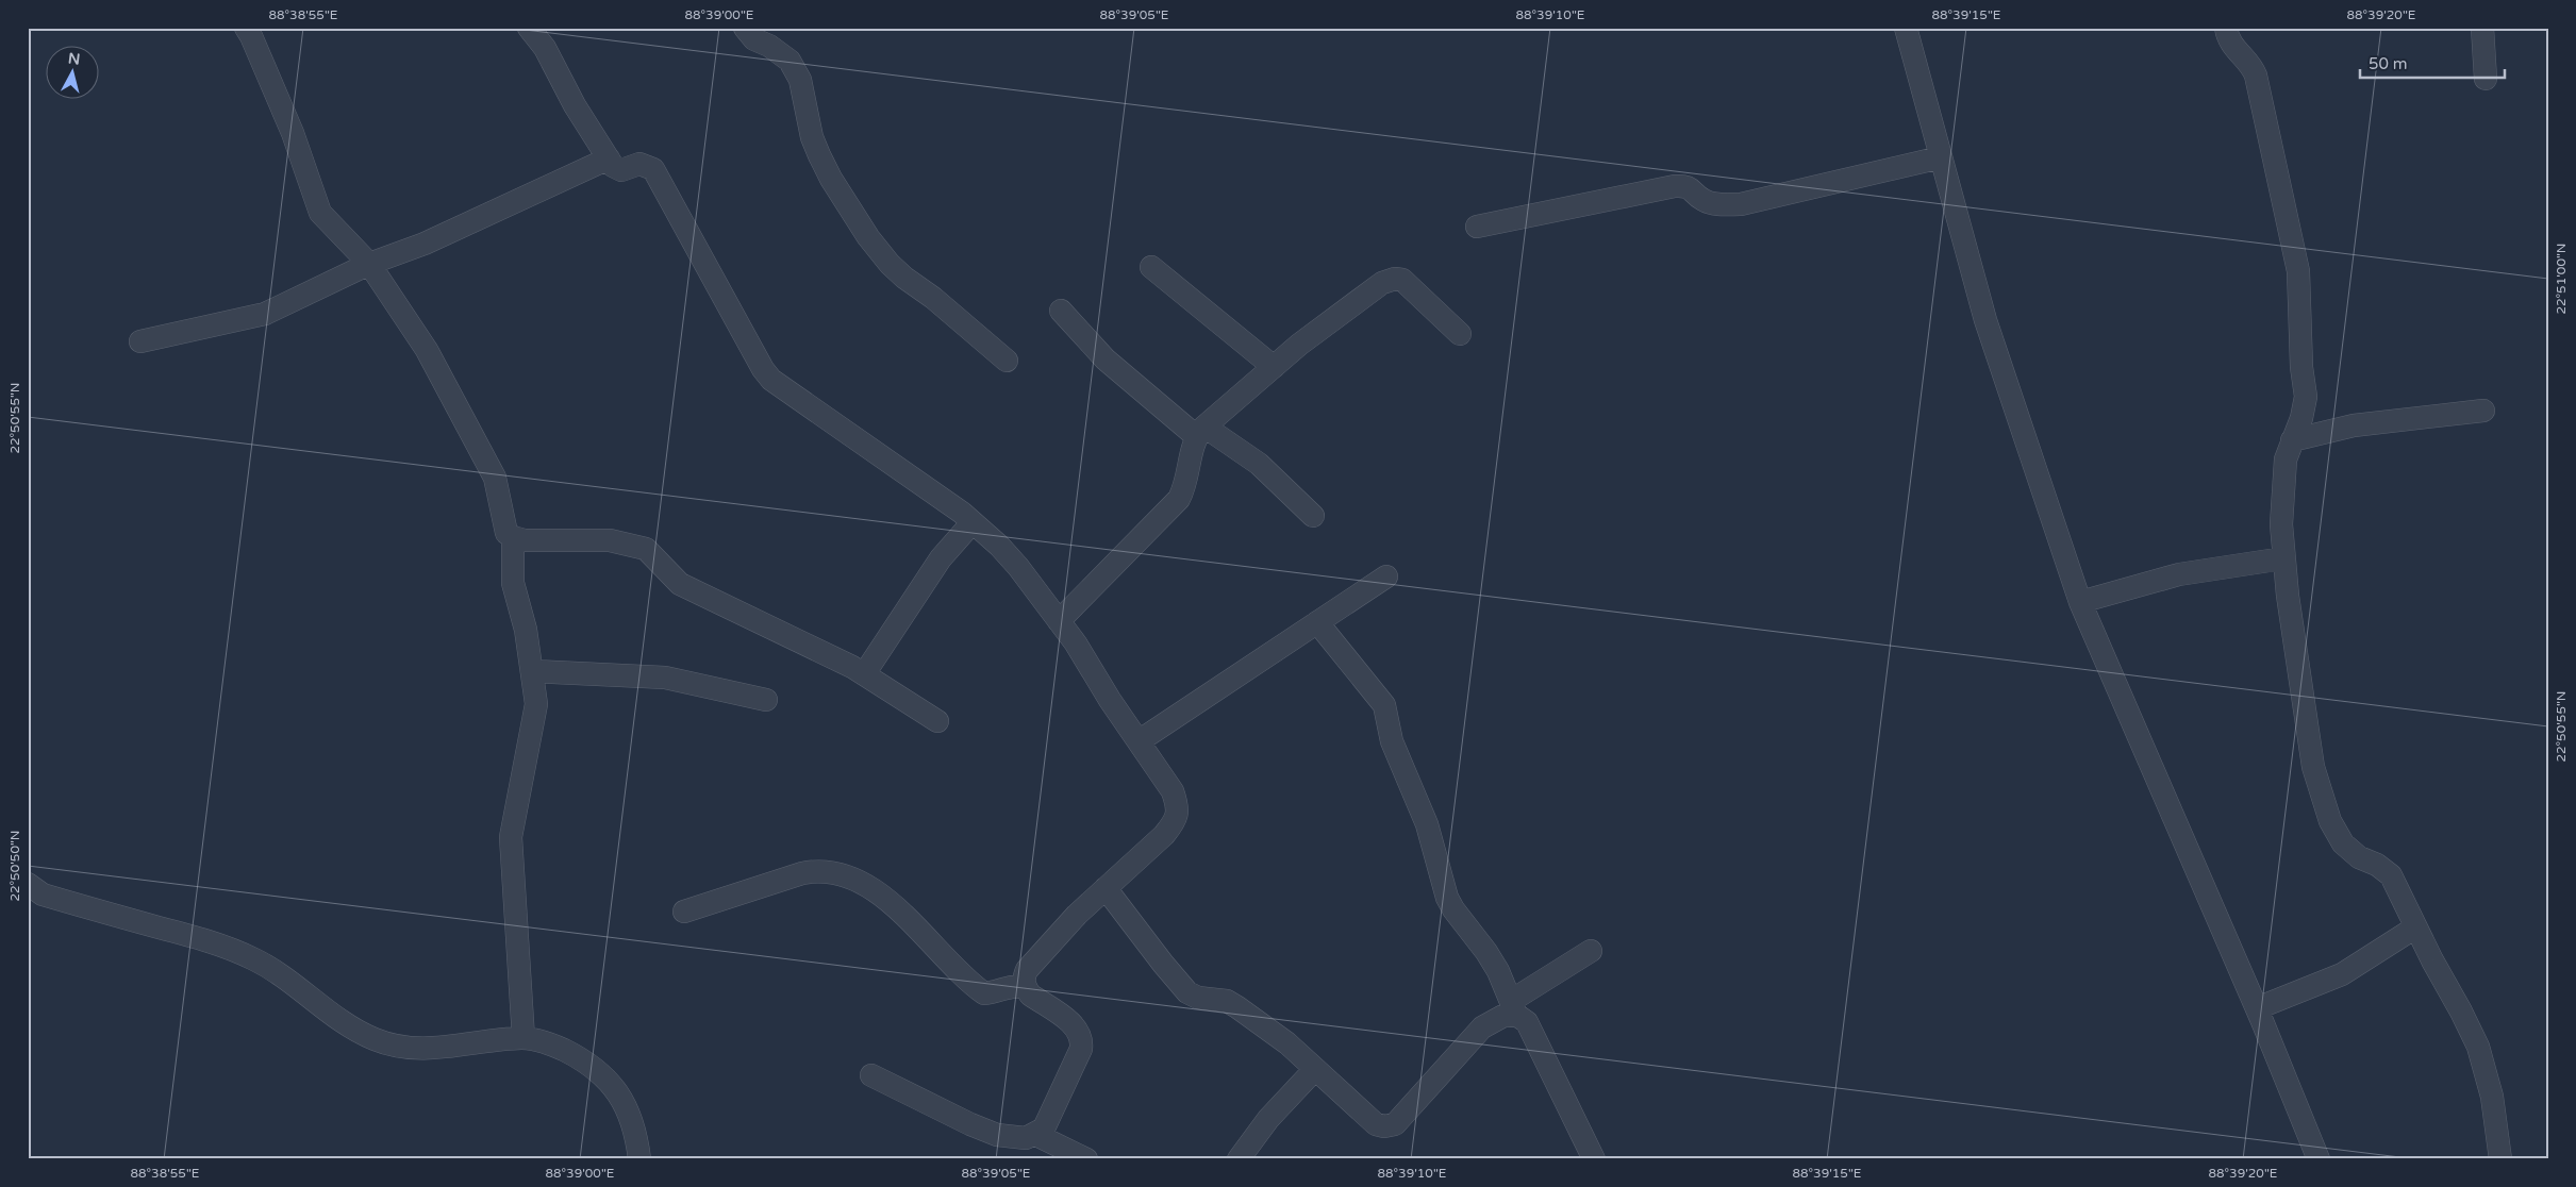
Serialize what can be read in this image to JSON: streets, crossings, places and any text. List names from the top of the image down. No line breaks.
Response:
{"scale_bar":"50 m","north":"top","coordinates":["88°38'55\"E","88°39'00\"E","88°39'05\"E","88°39'10\"E","88°39'15\"E","88°39'20\"E","22°51'00\"N","22°50'55\"N","22°50'50\"N"]}
